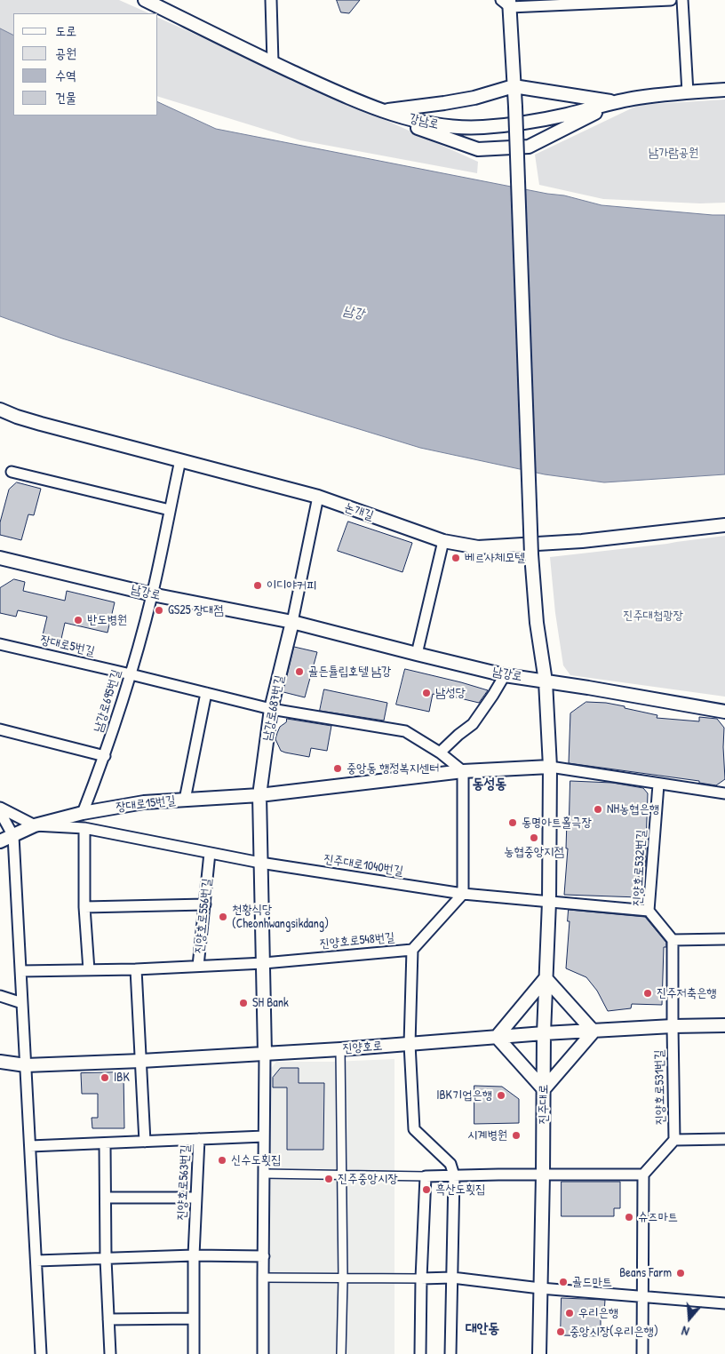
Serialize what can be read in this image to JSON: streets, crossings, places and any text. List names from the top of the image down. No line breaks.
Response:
{"streets":{"street":["강남로","논개길","남강로","장대로5번길","남강로695번길","남강로687번길","장대로15번길","진주대로1040번길","진양호로532번길","진양호로556번길","진양호로548번길","진양호로","진양호로531번길","진주대로","진양호로563번길"]},"crossings":[["논개길","남강로695번길"],["남강로","남강로695번길"],["남강로","남강로687번길"],["남강로","진주대로"],["장대로5번길","남강로695번길"],["장대로5번길","남강로687번길"],["장대로5번길","장대로15번길"],["남강로695번길","장대로15번길"],["남강로687번길","장대로15번길"],["장대로15번길","진주대로"],["진주대로1040번길","진양호로532번길"],["진주대로1040번길","진주대로"],["진양호로556번길","진양호로548번길"],["진양호로548번길","진양호로"],["진양호로","진양호로531번길"],["진양호로","진주대로"]],"districts":["동성동","대안동"],"water":["남강"],"parks":["남가람공원","진주대첩광장"],"places":["베르사체모텔","이디야커피","GS25 장대점","반도병원","골든튤립호텔 남강","남성당","중앙동 행정복지센터","NH농협은행","동명아트홀극장","농협중앙지점","천황식당 (Cheonhwangsikdang)","진주저축은행","SH Bank","IBK","IBK기업은행","시계병원","신수도횟집","진주중앙시장","흑산도횟집","슈즈마트","Beans Farm","골드마트","우리은행","중앙시장(우리은행)"],"legend":["도로","공원","수역","건물"],"north":"bottom"}
